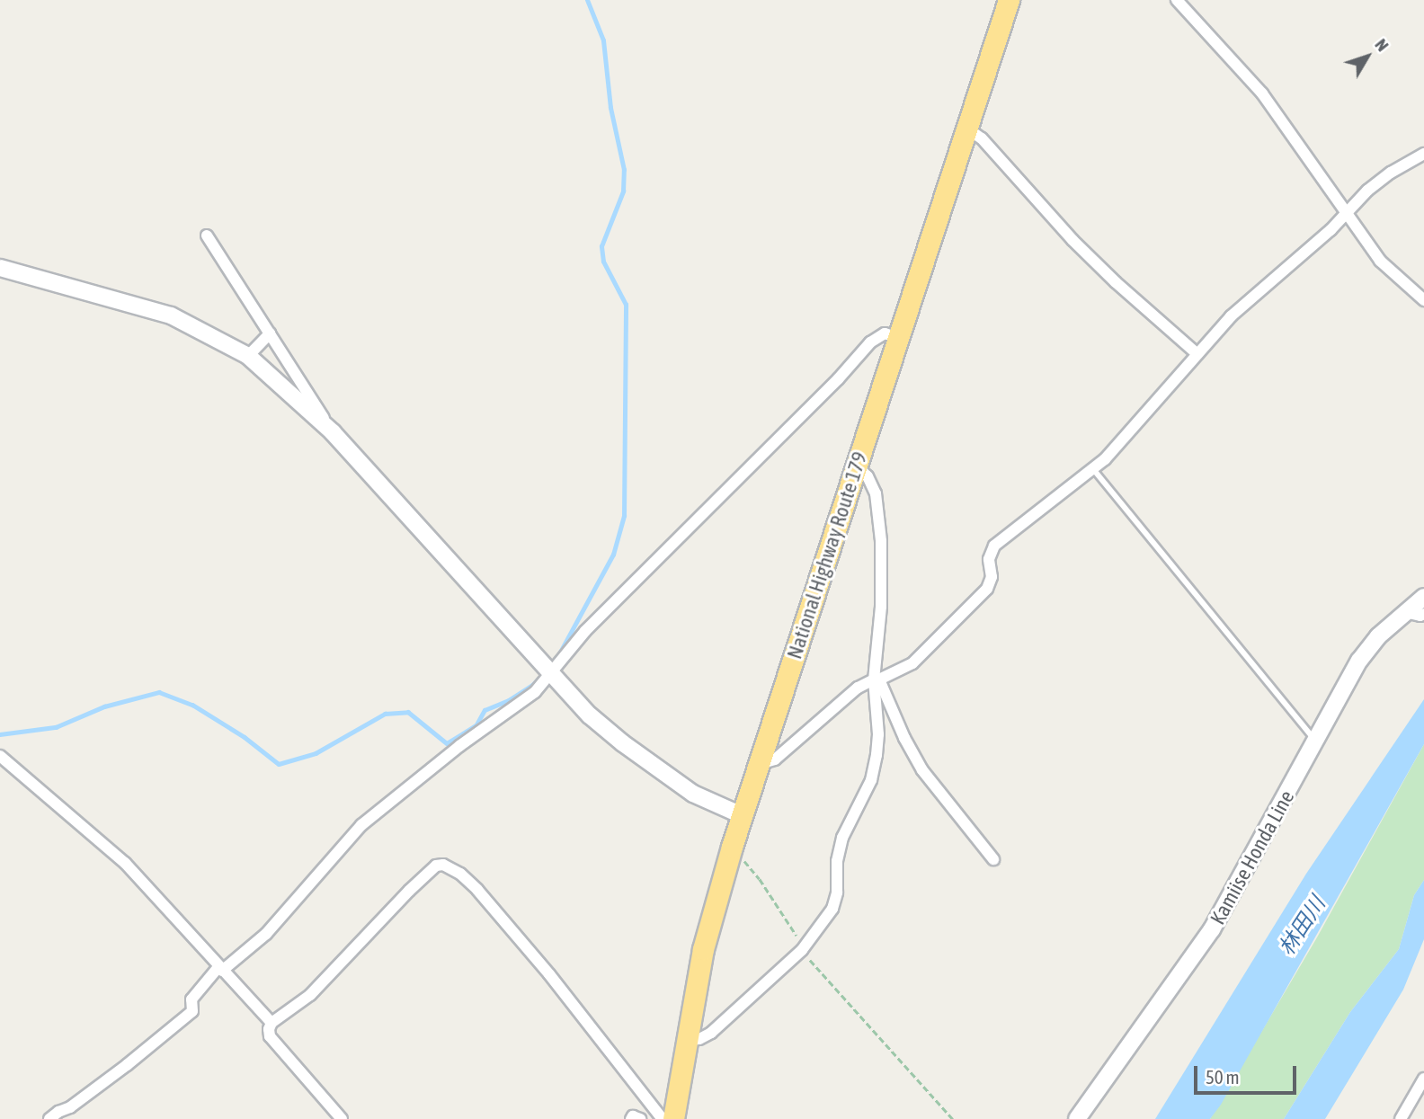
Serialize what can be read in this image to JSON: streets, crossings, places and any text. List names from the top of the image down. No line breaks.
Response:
{"streets":{"highway":["National Highway Route 179"],"street":["Kamiise Honda Line"]},"water":["林田川"],"scale_bar":"50 m","north":"top right"}
